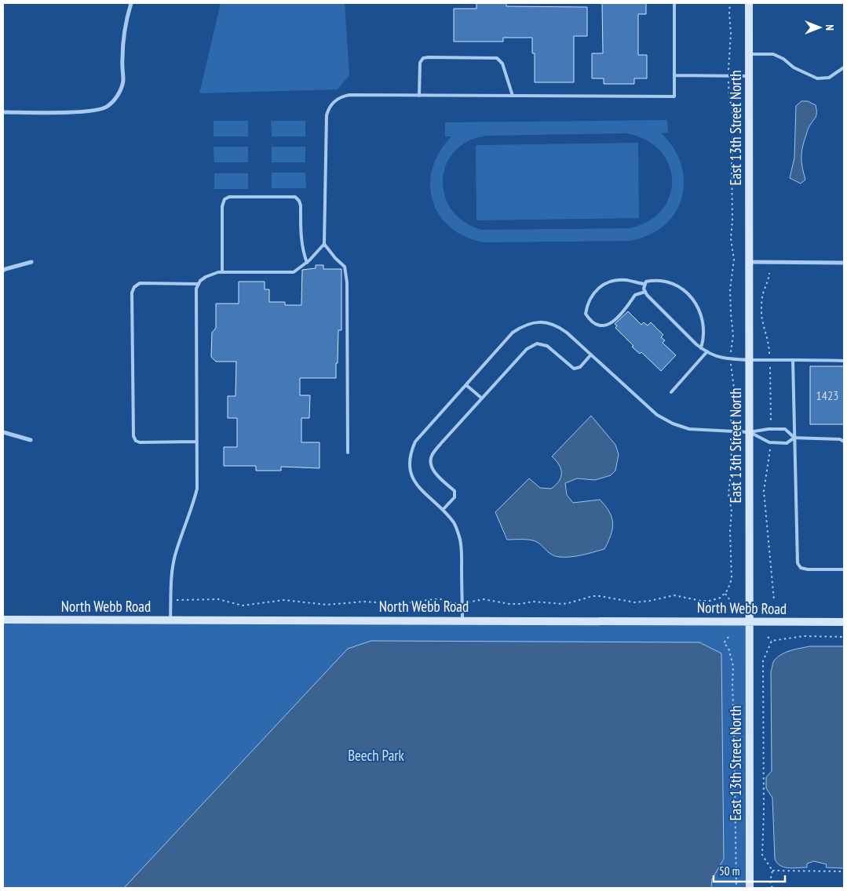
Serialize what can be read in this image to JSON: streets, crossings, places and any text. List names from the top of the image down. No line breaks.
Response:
{"streets":{"main road":["East 13th Street North","North Webb Road"]},"crossings":[["East 13th Street North","North Webb Road"]],"parks":["Beech Park"],"house_numbers":["1423"],"scale_bar":"50 m","north":"right"}
